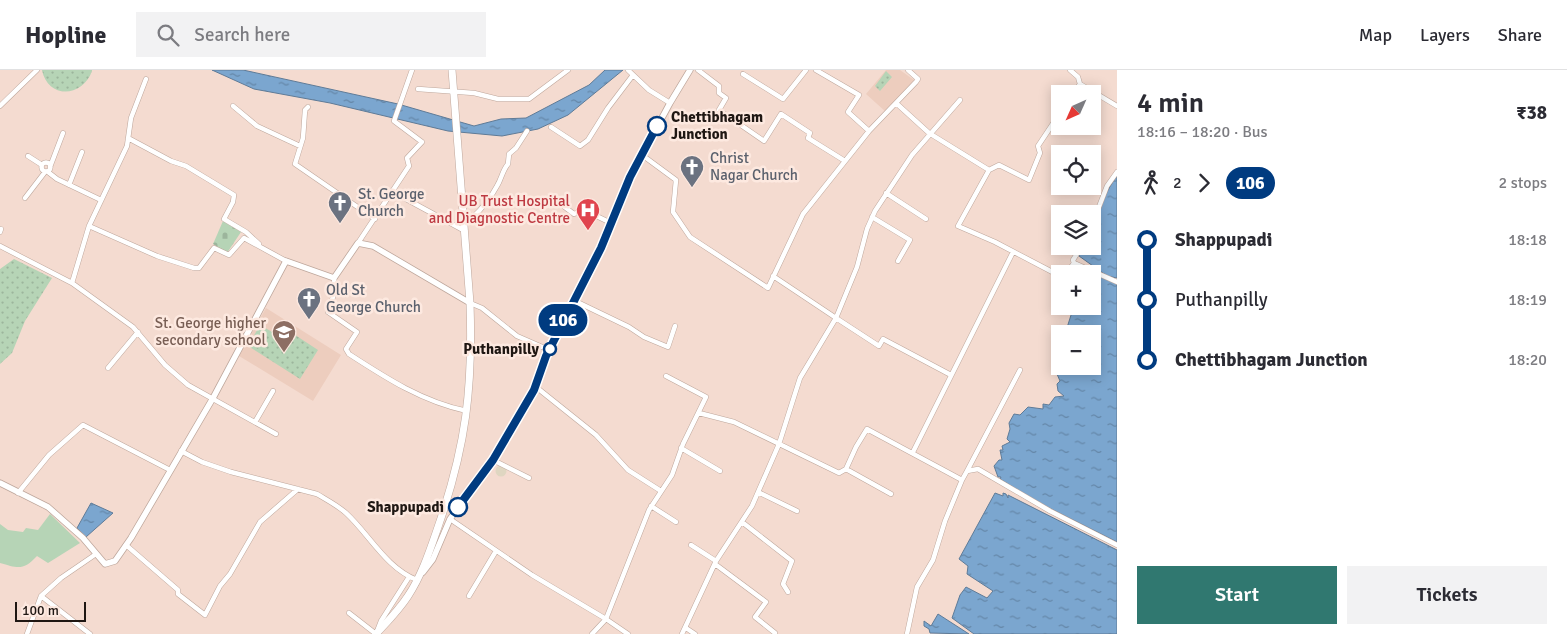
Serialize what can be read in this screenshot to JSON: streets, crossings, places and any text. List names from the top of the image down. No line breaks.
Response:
{"places":{"other":["Chettibhagam Junction","Puthanpilly","Shappupadi"],"church":["Christ Nagar Church","St. George Church","Old St George Church"],"hospital":["UB Trust Hospital and Diagnostic Centre"],"school or university":["St. George higher secondary school"]},"lines":["bus line 106"],"scale_bar":"100 m","north":"bottom left","page":{"header":"Hopline","search":"Search here","nav":["Map","Layers","Share"],"on_map":"106","heading":["4 min","18:16 – 18:20 · Bus","₹38"],"map_buttons":["+","−"],"legs":["2","106","2 stops"],"list":[{"name":"Shappupadi","value":"18:18"},{"name":"Puthanpilly","value":"18:19"},{"name":"Chettibhagam Junction","value":"18:20"}],"buttons":["Start","Tickets"],"scale":"100 m"}}
